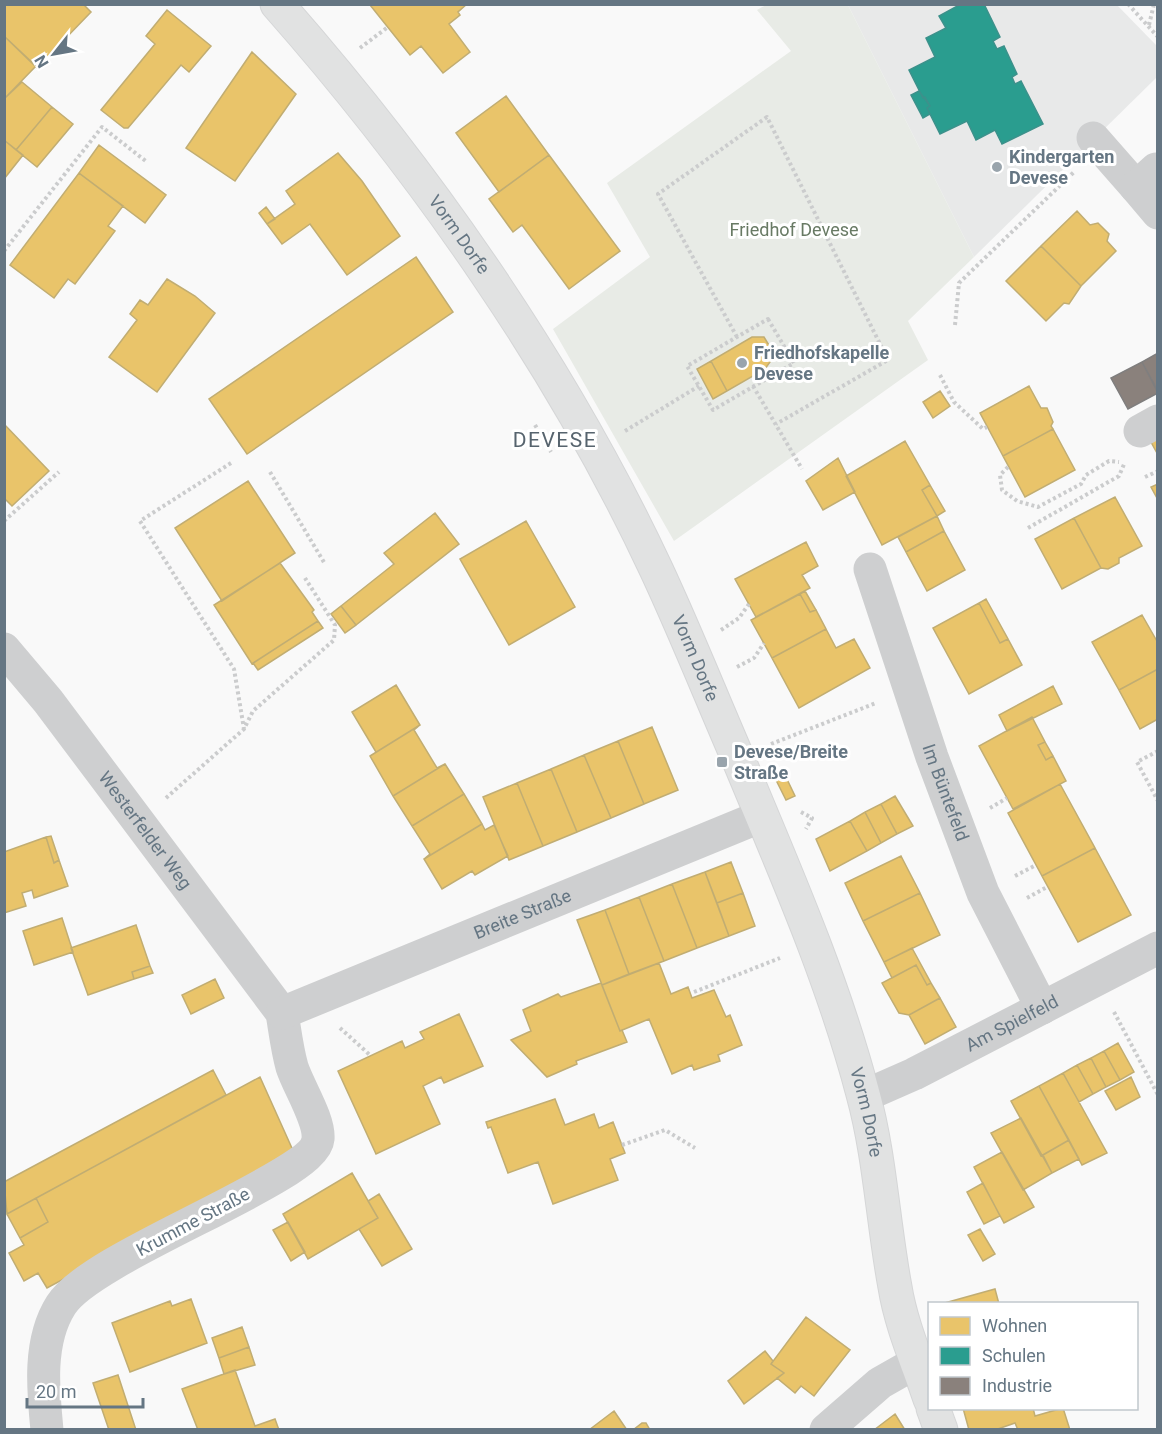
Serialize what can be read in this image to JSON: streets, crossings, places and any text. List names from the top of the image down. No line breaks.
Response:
{"streets":{"main road":["Vorm Dorfe"],"street":["Im Büntefeld","Westerfelder Weg","Breite Straße","Am Spielfeld","Krumme Straße"]},"crossings":[["Vorm Dorfe","Breite Straße"],["Vorm Dorfe","Am Spielfeld"],["Im Büntefeld","Am Spielfeld"],["Westerfelder Weg","Breite Straße"],["Westerfelder Weg","Krumme Straße"],["Breite Straße","Krumme Straße"]],"districts":["DEVESE"],"parks":["Friedhof Devese"],"places":{"other":["Kindergarten Devese","Friedhofskapelle Devese"],"transit":["Devese/Breite Straße"]},"legend":["Wohnen","Schulen","Industrie"],"scale_bar":"20 m","north":"bottom left"}
